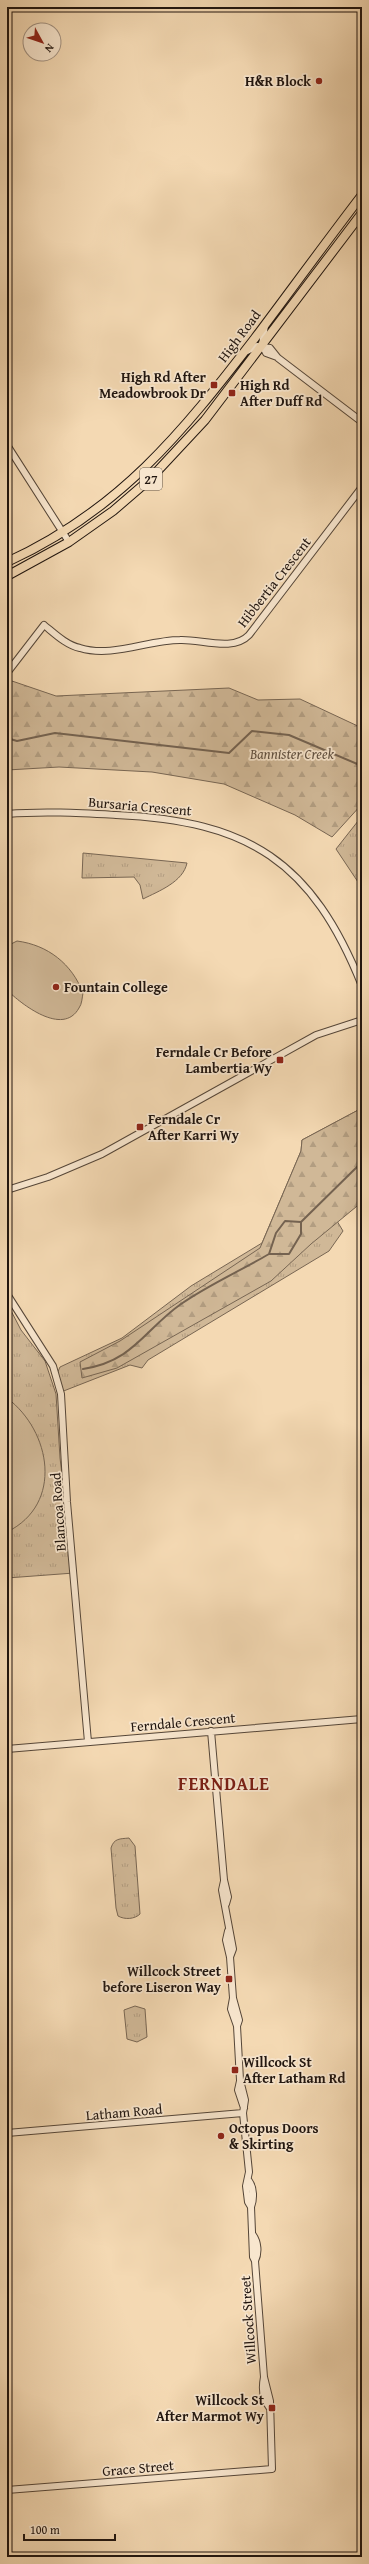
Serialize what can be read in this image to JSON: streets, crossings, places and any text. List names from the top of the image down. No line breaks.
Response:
{"streets":{"main road":["High Road","27"],"street":["Hibbertia Crescent","Bursaria Crescent","Blancoa Road","Ferndale Crescent","Latham Road","Willcock Street","Grace Street"]},"crossings":[["Blancoa Road","Ferndale Crescent"],["Ferndale Crescent","Willcock Street"],["Latham Road","Willcock Street"],["Willcock Street","Grace Street"]],"districts":["FERNDALE"],"parks":["Bannister Creek"],"places":{"other":["H&R Block","Fountain College","Octopus Doors & Skirting"],"transit":["High Rd After Meadowbrook Dr","High Rd After Duff Rd","Ferndale Cr Before Lambertia Wy","Ferndale Cr After Karri Wy","Willcock Street before Liseron Way","Willcock St After Latham Rd","Willcock St After Marmot Wy"]},"scale_bar":"100 m","north":"bottom right"}
